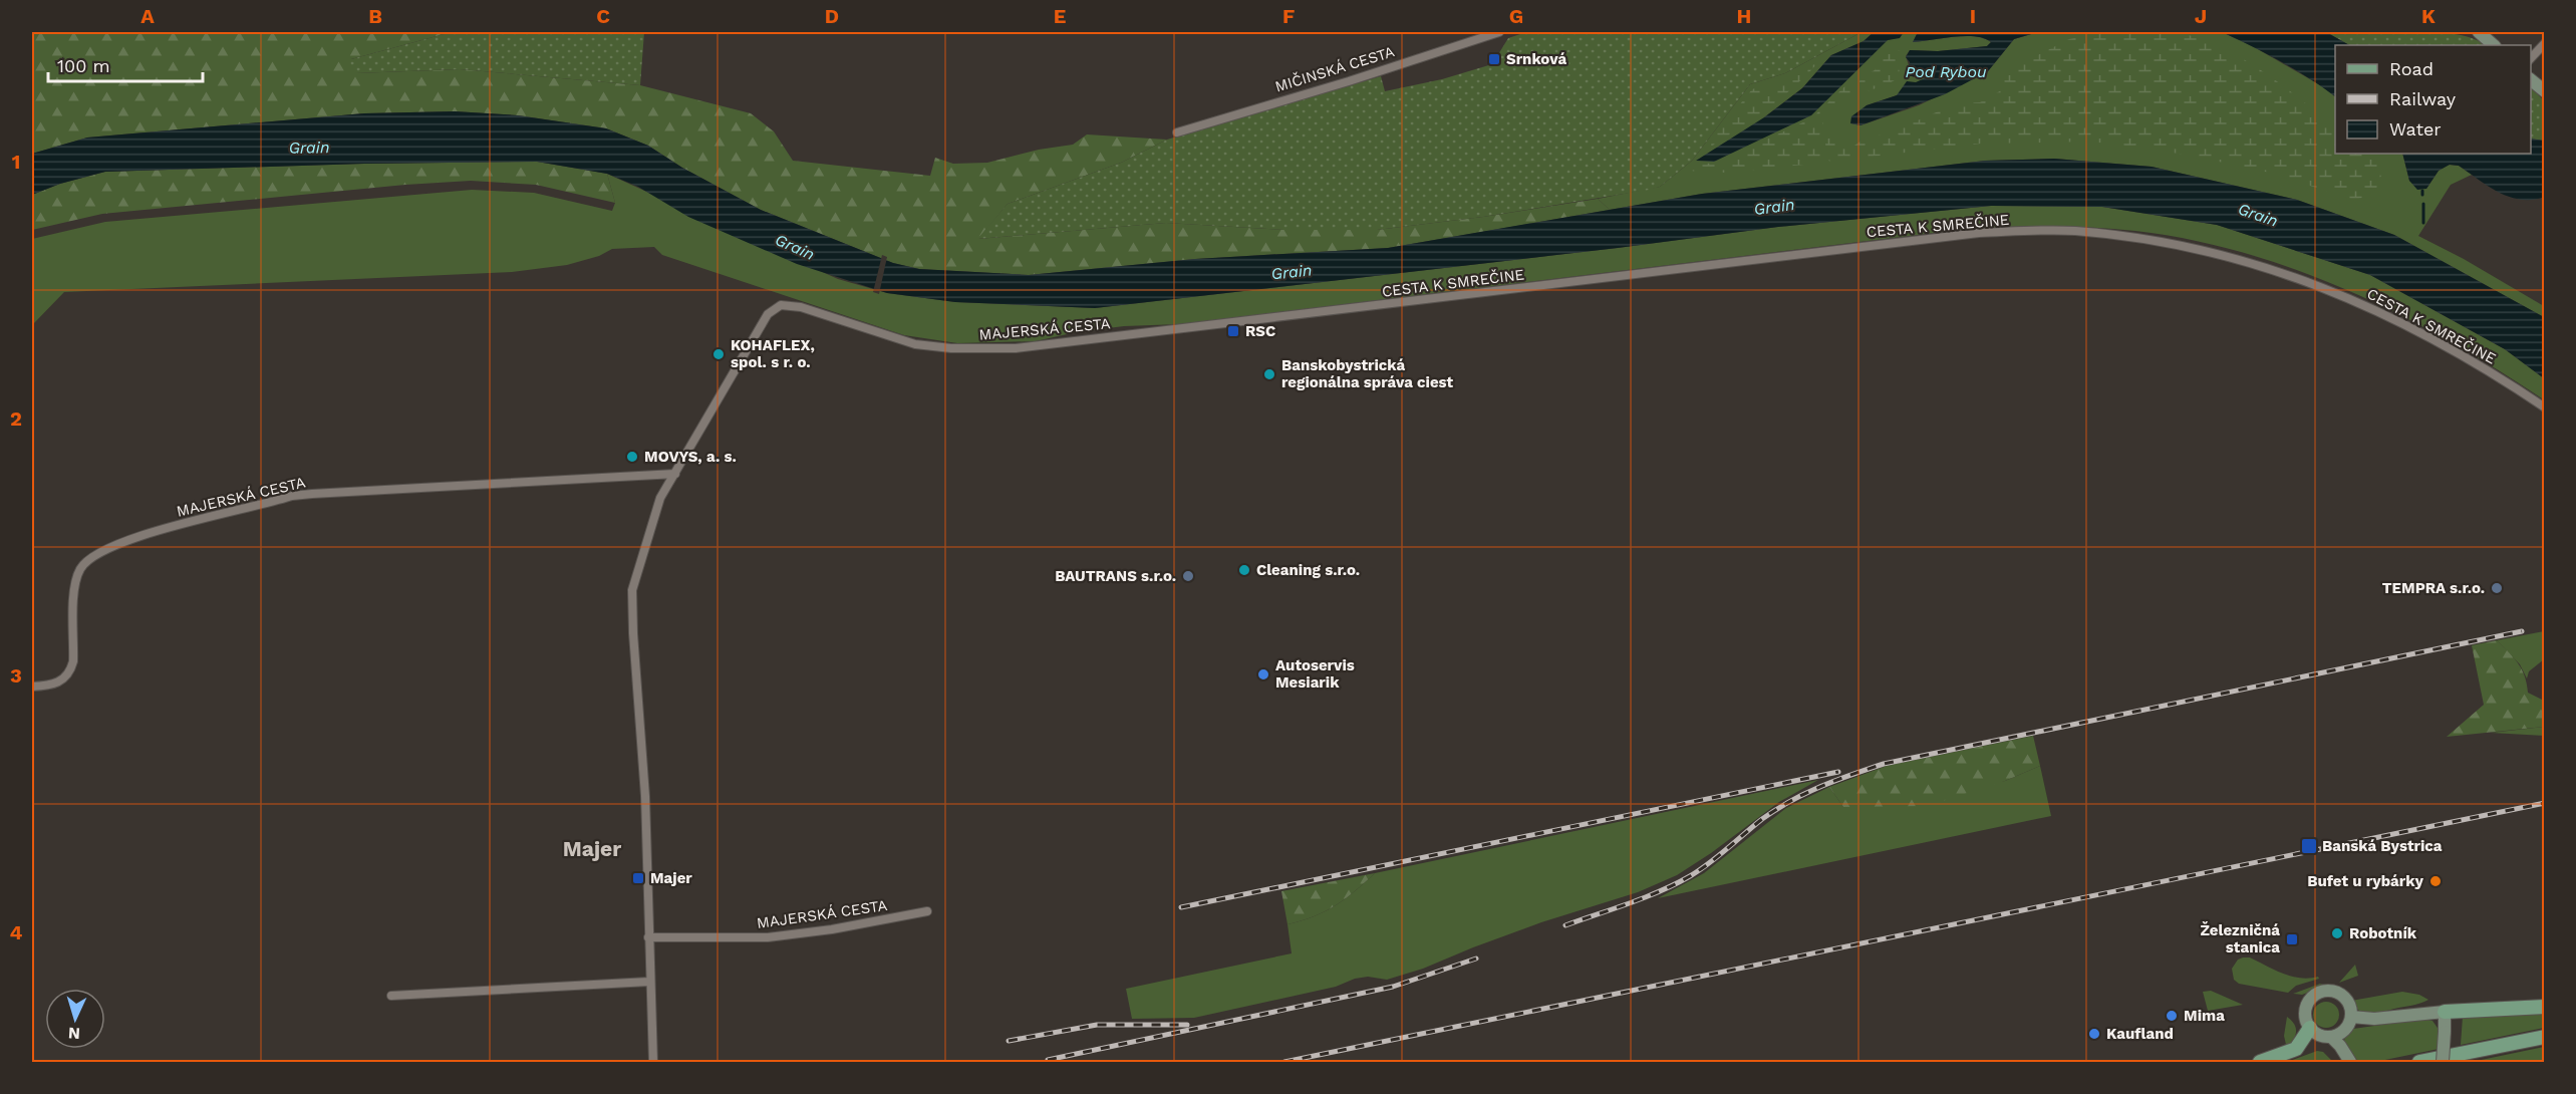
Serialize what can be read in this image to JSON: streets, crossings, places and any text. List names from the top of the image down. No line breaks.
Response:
{"streets":{"street":["MIČINSKÁ CESTA","CESTA K SMREČINE","MAJERSKÁ CESTA"]},"crossings":[["CESTA K SMREČINE","MAJERSKÁ CESTA"]],"districts":["Majer"],"water":["Pod Rybou","Grain"],"places":{"transit":["Srnková","RSC","Banská Bystrica","Majer","Železničná stanica"],"other":["KOHAFLEX, spol. s r. o.","Banskobystrická regionálna správa ciest","MOVYS, a. s.","Cleaning s.r.o.","BAUTRANS s.r.o.","TEMPRA s.r.o.","Autoservis Mesiarik","Bufet u rybárky","Robotník","Mima","Kaufland"]},"legend":["Road","Railway","Water"],"scale_bar":"100 m","north":"bottom","grid":{"columns":["A","B","C","D","E","F","G","H","I","J","K"],"rows":["1","2","3","4"]}}
